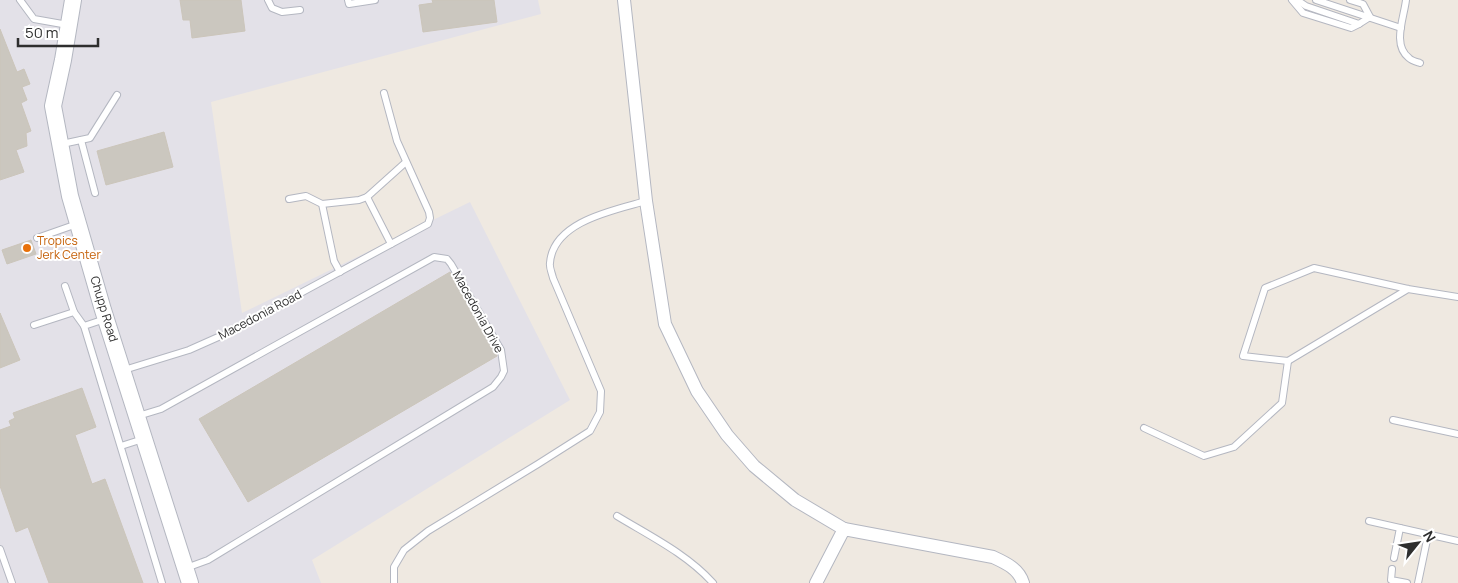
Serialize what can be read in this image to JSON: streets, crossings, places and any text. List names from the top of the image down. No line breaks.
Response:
{"streets":{"street":["Chupp Road"],"lane":["Macedonia Drive","Macedonia Road"]},"crossings":[["Chupp Road","Macedonia Drive"],["Chupp Road","Macedonia Road"]],"places":["Tropics Jerk Center"],"scale_bar":"50 m","north":"top right"}
